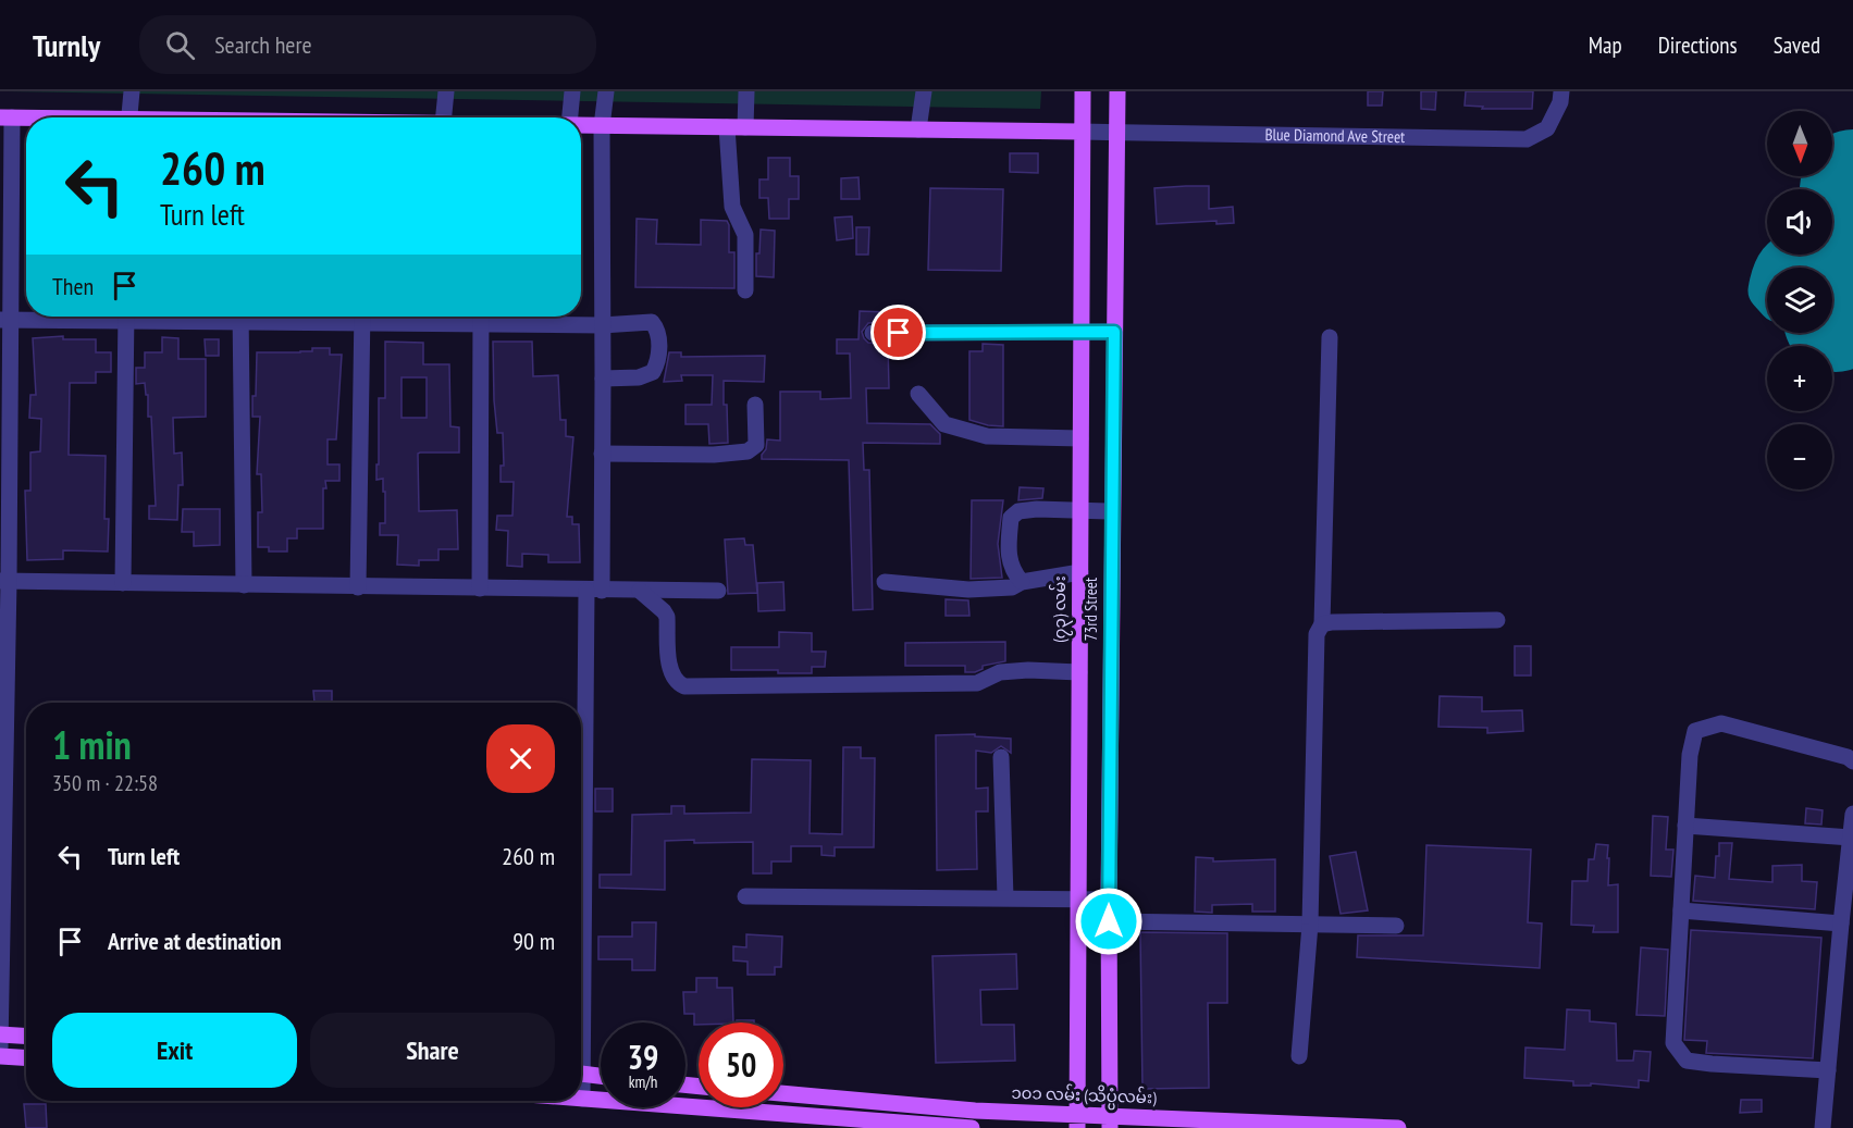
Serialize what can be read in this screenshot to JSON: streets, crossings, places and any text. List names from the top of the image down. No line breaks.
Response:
{"streets":{"main road":["(၇၃) လမ်း","73rd Street","၁၀၁ လမ်း (သိပ္ပံလမ်း)"],"street":["Blue Diamond Ave Street"]},"crossings":[["Blue Diamond Ave Street","(၇၃) လမ်း"],["Blue Diamond Ave Street","73rd Street"],["(၇၃) လမ်း","၁၀၁ လမ်း (သိပ္ပံလမ်း)"],["73rd Street","၁၀၁ လမ်း (သိပ္ပံလမ်း)"]],"north":"bottom","page":{"header":"Turnly","search":"Search here","nav":["Map","Directions","Saved"],"map_buttons":["+","−"],"turn":["260 m","Turn left"],"then":"Then","heading":["1 min","350 m · 22:58"],"list":[{"name":"Turn left","value":"260 m"},{"name":"Arrive at destination","value":"90 m"}],"buttons":["Exit","Share"],"speed":"39 km/h","limit":"50"}}
